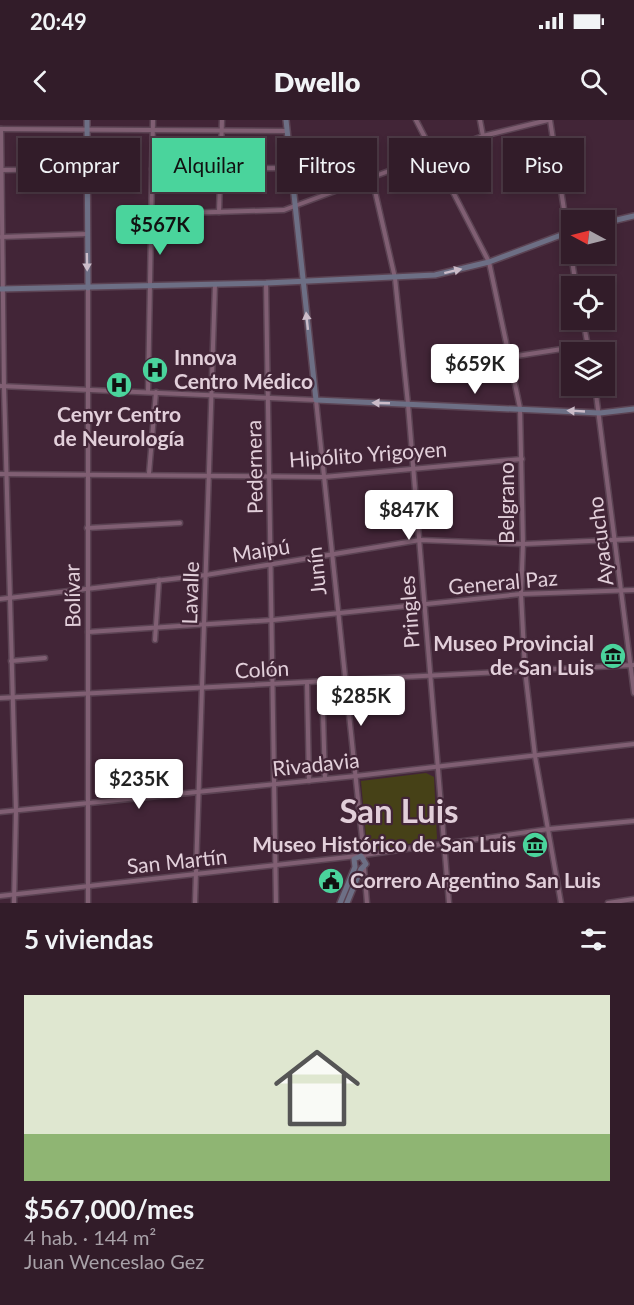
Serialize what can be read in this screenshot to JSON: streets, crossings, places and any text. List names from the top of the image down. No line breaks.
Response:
{"streets":{"street":["Hipólito Yrigoyen","Pedernera","Belgrano","Ayacucho","Maipú","Junín","General Paz","Lavalle","Bolívar","Pringles","Colón","Rivadavia","San Martín"]},"crossings":[["Hipólito Yrigoyen","Pedernera"],["Hipólito Yrigoyen","Belgrano"],["Hipólito Yrigoyen","Junín"],["Hipólito Yrigoyen","Lavalle"],["Hipólito Yrigoyen","Bolívar"],["Hipólito Yrigoyen","Pringles"],["Pedernera","Maipú"],["Pedernera","General Paz"],["Pedernera","Colón"],["Pedernera","Rivadavia"],["Pedernera","San Martín"],["Belgrano","Maipú"],["Belgrano","General Paz"],["Belgrano","Colón"],["Belgrano","Rivadavia"],["Belgrano","San Martín"],["Ayacucho","Maipú"],["Ayacucho","General Paz"],["Ayacucho","Colón"],["Maipú","Junín"],["Maipú","Lavalle"],["Maipú","Bolívar"],["Maipú","Pringles"],["Junín","General Paz"],["Junín","Colón"],["Junín","Rivadavia"],["Junín","San Martín"],["General Paz","Lavalle"],["General Paz","Bolívar"],["General Paz","Pringles"],["Lavalle","Colón"],["Lavalle","Rivadavia"],["Lavalle","San Martín"],["Bolívar","Colón"],["Bolívar","Rivadavia"],["Bolívar","San Martín"],["Pringles","Colón"],["Pringles","Rivadavia"],["Pringles","San Martín"]],"districts":["San Luis"],"places":{"hospital":["Innova Centro Médico","Cenyr Centro de Neurología"],"museum":["Museo Provincial de San Luis","Museo Histórico de San Luis"],"public building":["Correro Argentino San Luis"]},"north":"left","page":{"status":"20:49","header":"Dwello","chip":["Comprar","Alquilar","Filtros","Nuevo","Piso"],"price":["$567K","$659K","$847K","$285K","$235K"],"heading":"5 viviendas","list":[{"name":"$567,000/mes","note":"4 hab. · 144 m² · Juan Wenceslao Gez"}]}}
